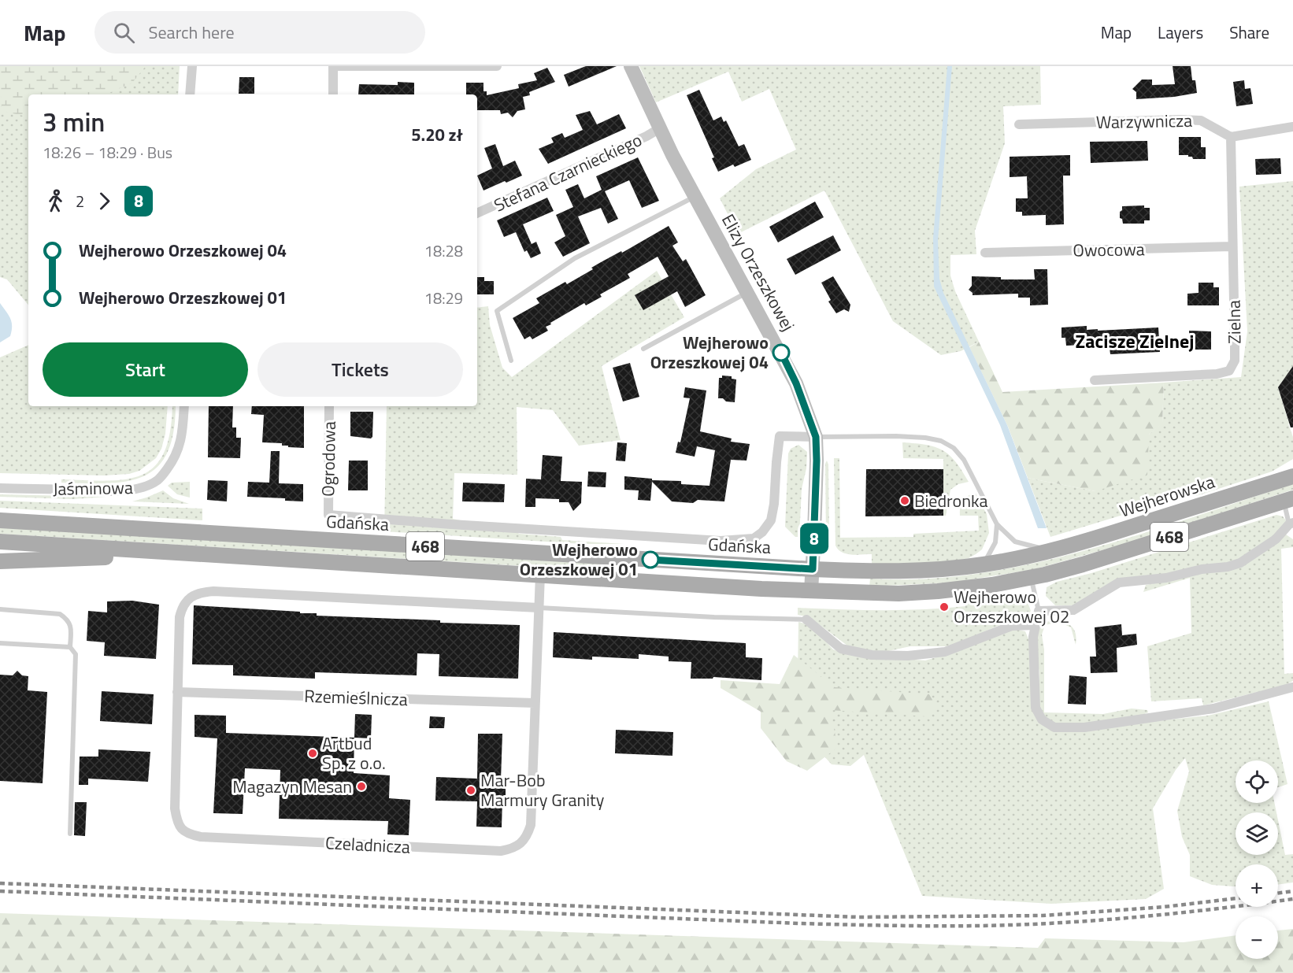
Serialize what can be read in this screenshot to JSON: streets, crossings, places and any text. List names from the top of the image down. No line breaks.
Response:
{"streets":{"main road":["Wejherowska","Gdańska","468"],"street":["Warzywnicza","Stefana Czarnieckiego","Owocowa","Elizy Orzeszkowej","Zielna","Ogrodowa","Jaśminowa","Rzemieślnicza","Czeladnicza"]},"crossings":[["Warzywnicza","Zielna"],["Stefana Czarnieckiego","Elizy Orzeszkowej"],["Owocowa","Zielna"],["Elizy Orzeszkowej","Ogrodowa"],["Elizy Orzeszkowej","Gdańska"],["Elizy Orzeszkowej","468"],["Wejherowska","Gdańska"],["468","Czeladnicza"],["Rzemieślnicza","Czeladnicza"]],"districts":["Zacisze Zielnej"],"places":["Wejherowo Orzeszkowej 04","Biedronka","Wejherowo Orzeszkowej 01","Wejherowo Orzeszkowej 02","Artbud Sp. z o.o.","Magazyn Mesan","Mar-Bob Marmury Granity"],"lines":["bus line 8"],"page":{"header":"Map","search":"Search here","nav":["Map","Layers","Share"],"on_map":"8","heading":["3 min","18:26 – 18:29 · Bus","5.20 zł"],"legs":["2","8"],"list":[{"name":"Wejherowo Orzeszkowej 04","value":"18:28"},{"name":"Wejherowo Orzeszkowej 01","value":"18:29"}],"buttons":["Start","Tickets"],"map_buttons":["+","−"]}}
